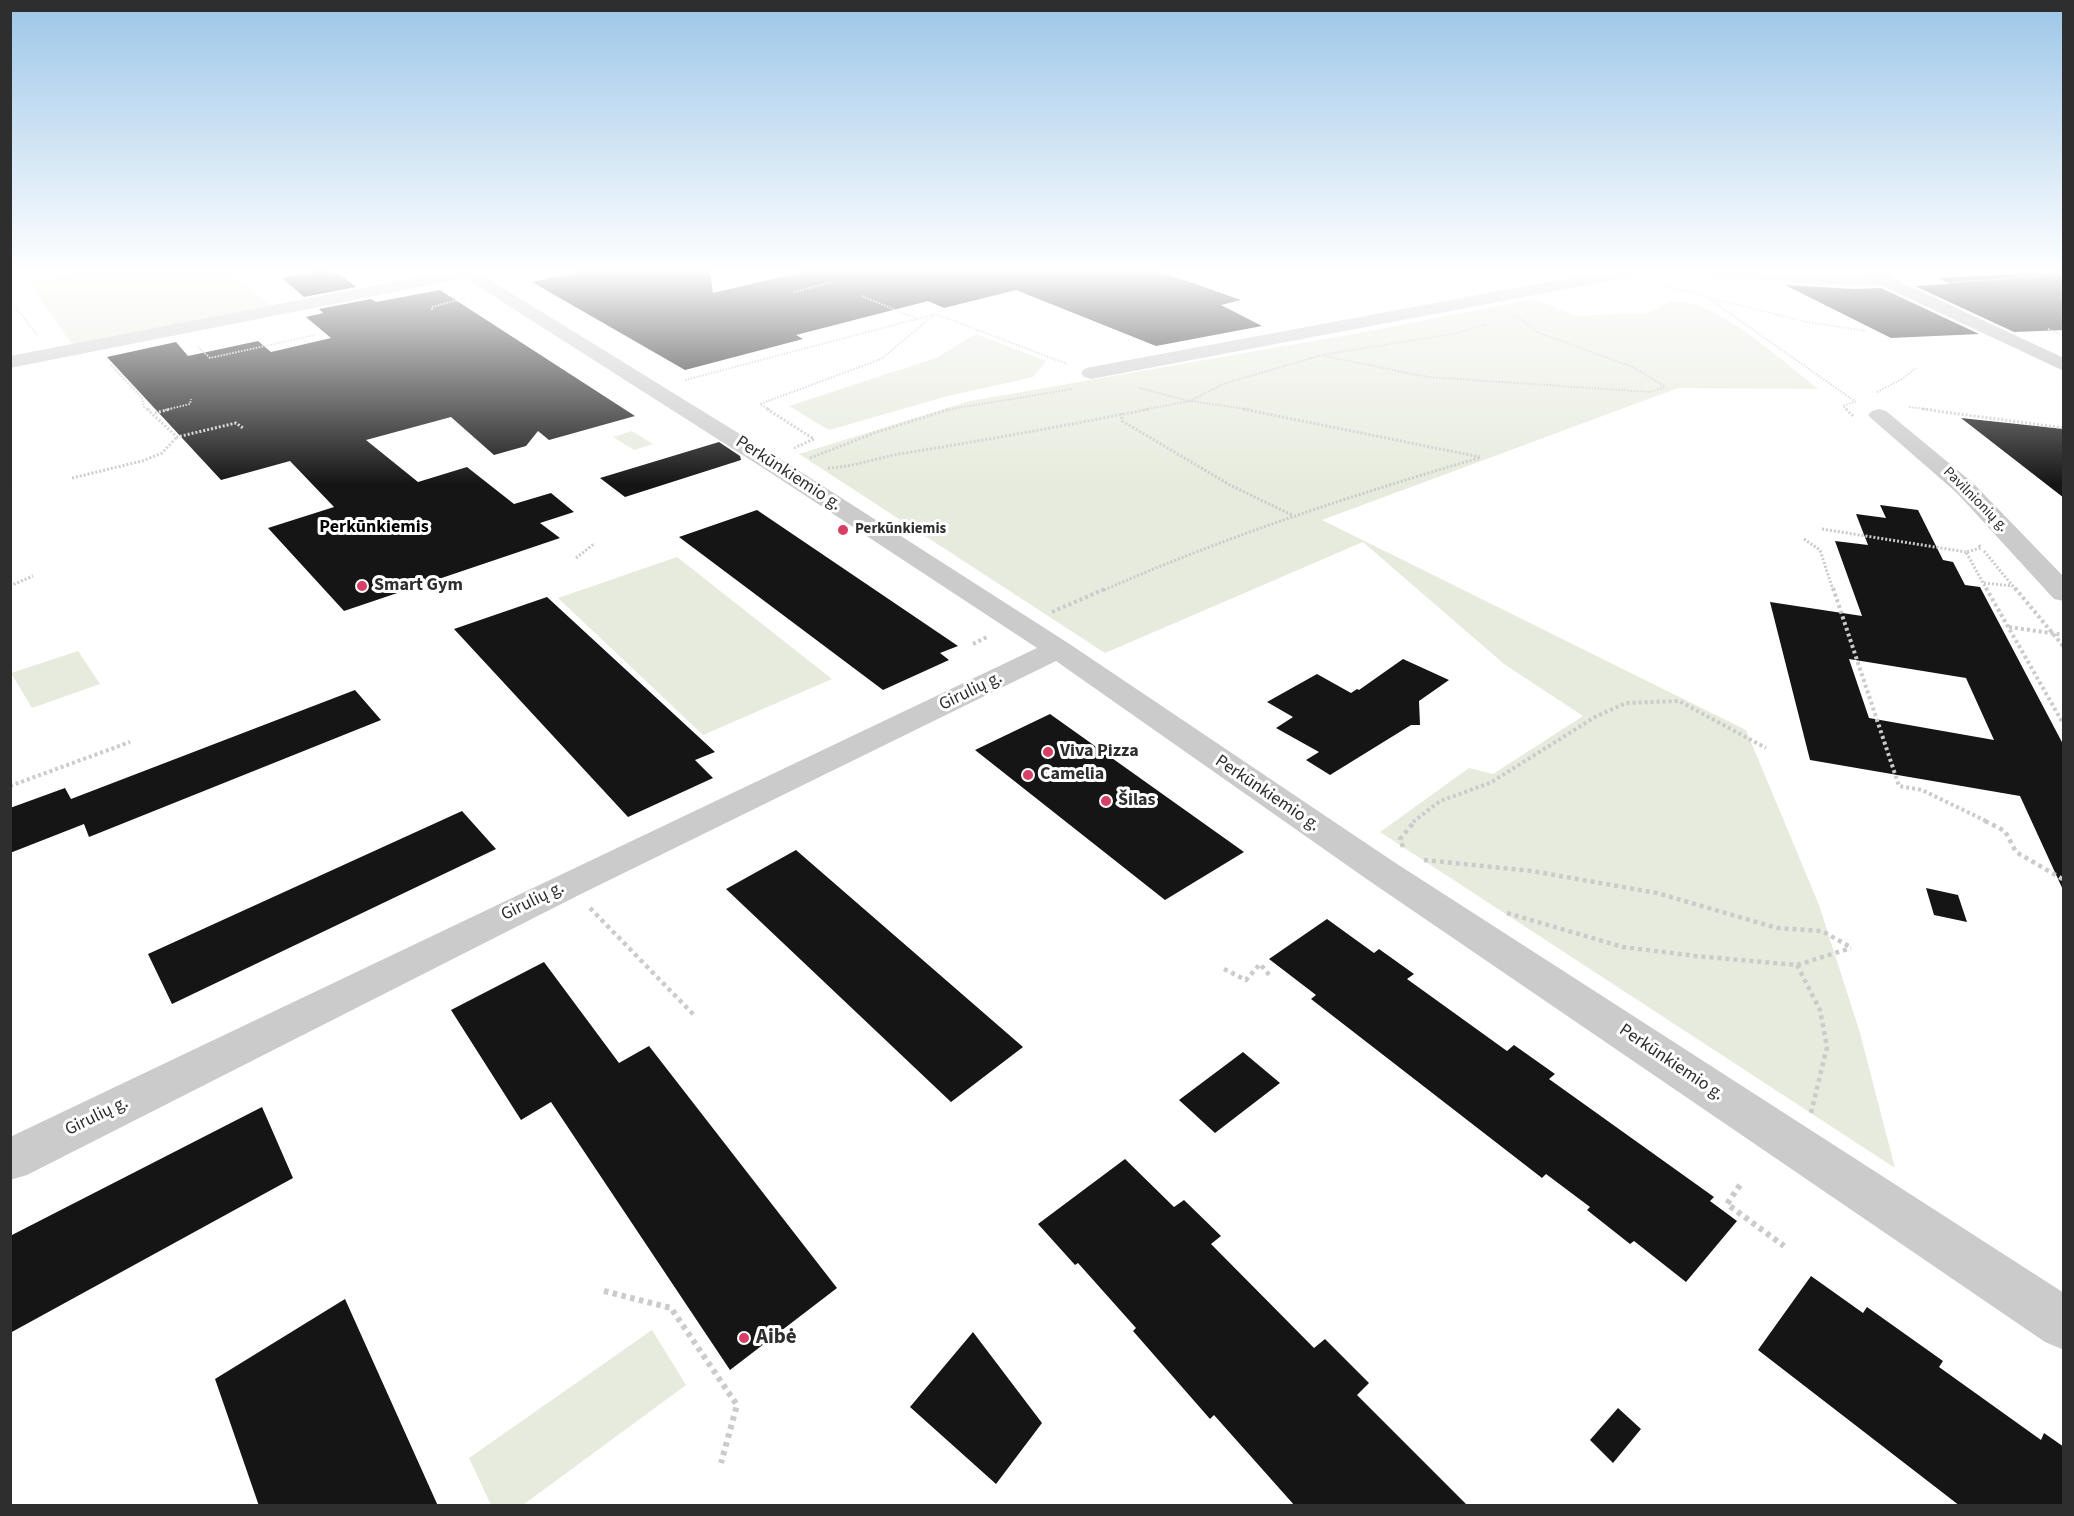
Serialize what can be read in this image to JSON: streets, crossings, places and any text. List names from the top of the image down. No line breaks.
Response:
{"streets":{"street":["Perkūnkiemio g.","Pavilnionių g.","Girulių g."]},"crossings":[["Perkūnkiemio g.","Girulių g."]],"districts":["Perkūnkiemis"],"places":["Perkūnkiemis","Smart Gym","Viva Pizza","Camelia","Šilas","Aibė"]}
